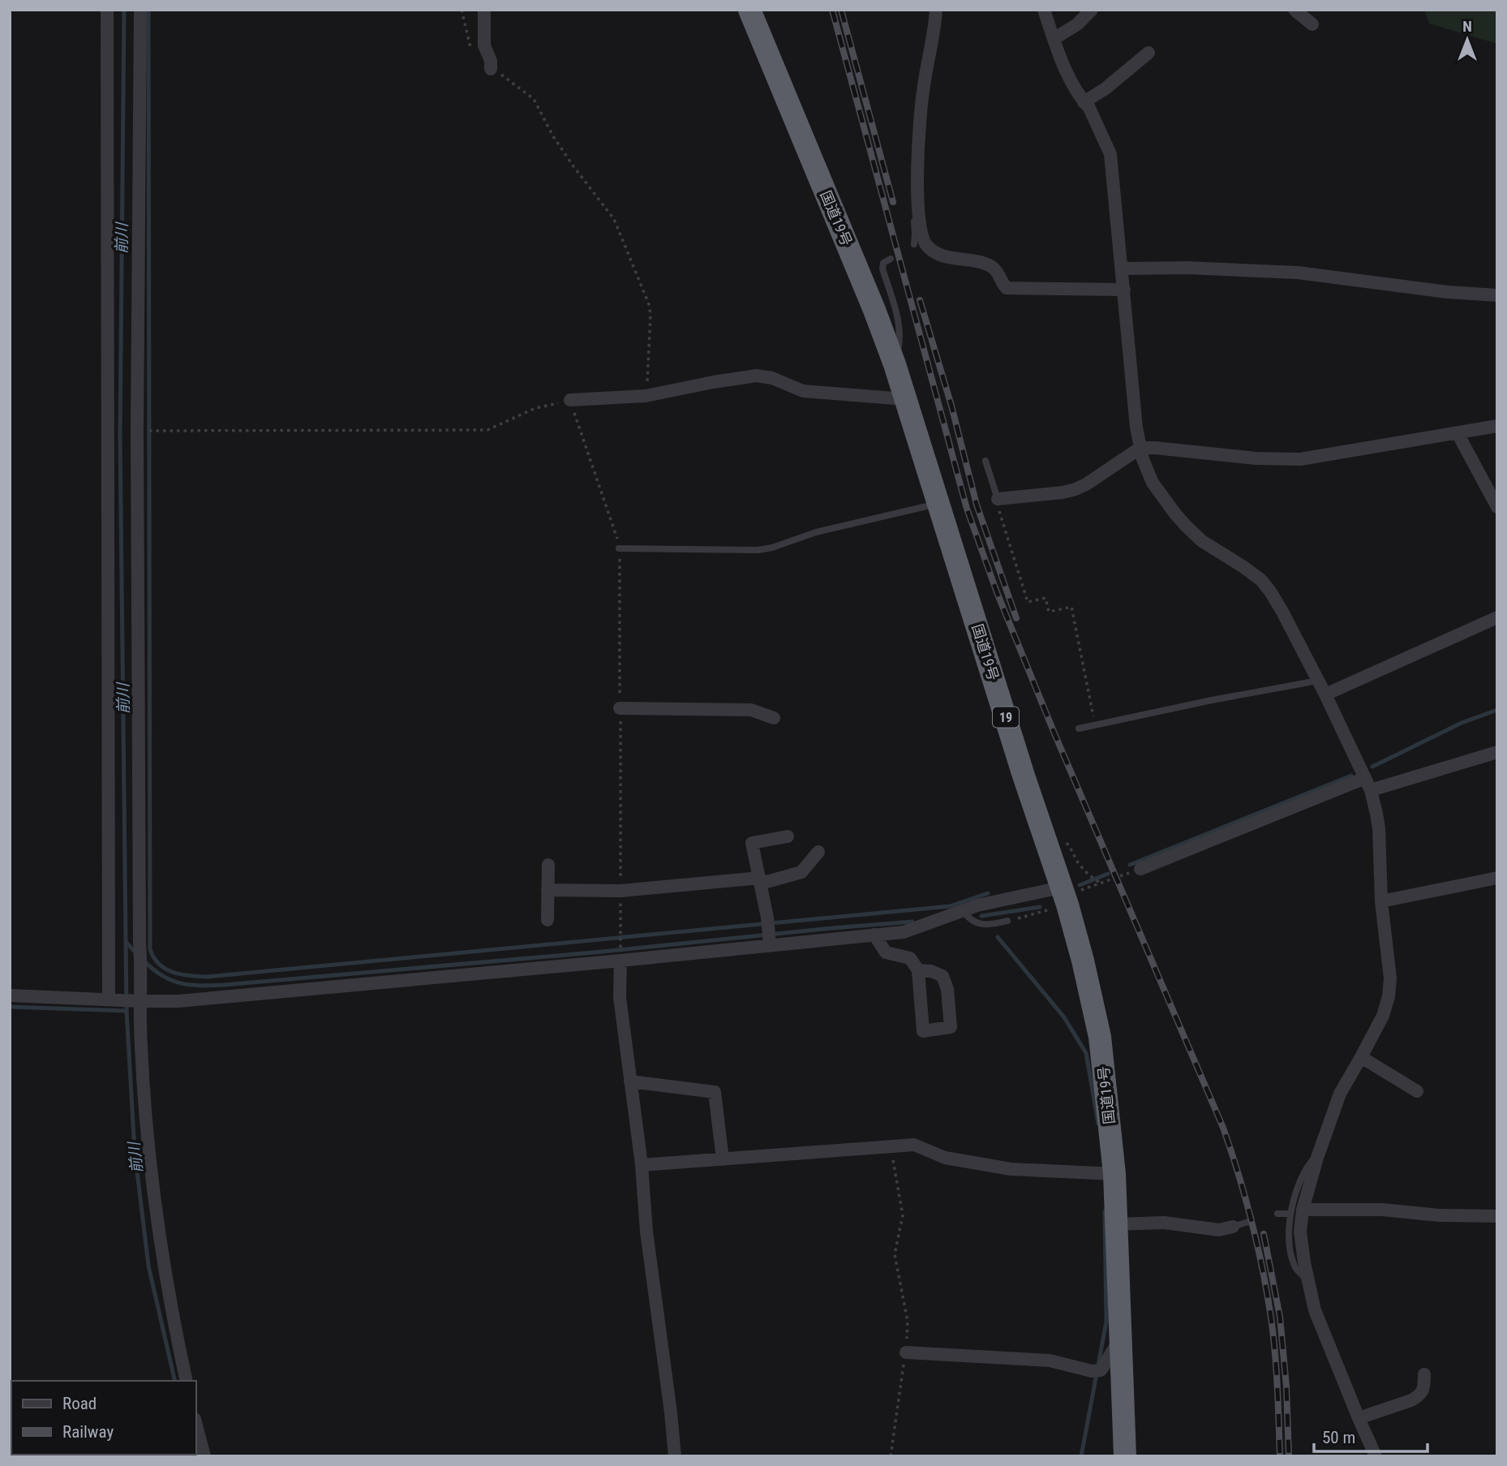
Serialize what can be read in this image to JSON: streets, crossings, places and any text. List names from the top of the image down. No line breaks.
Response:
{"streets":{"highway":["国道19号","19"]},"water":["前川"],"legend":["Road","Railway"],"scale_bar":"50 m","north":"top"}
